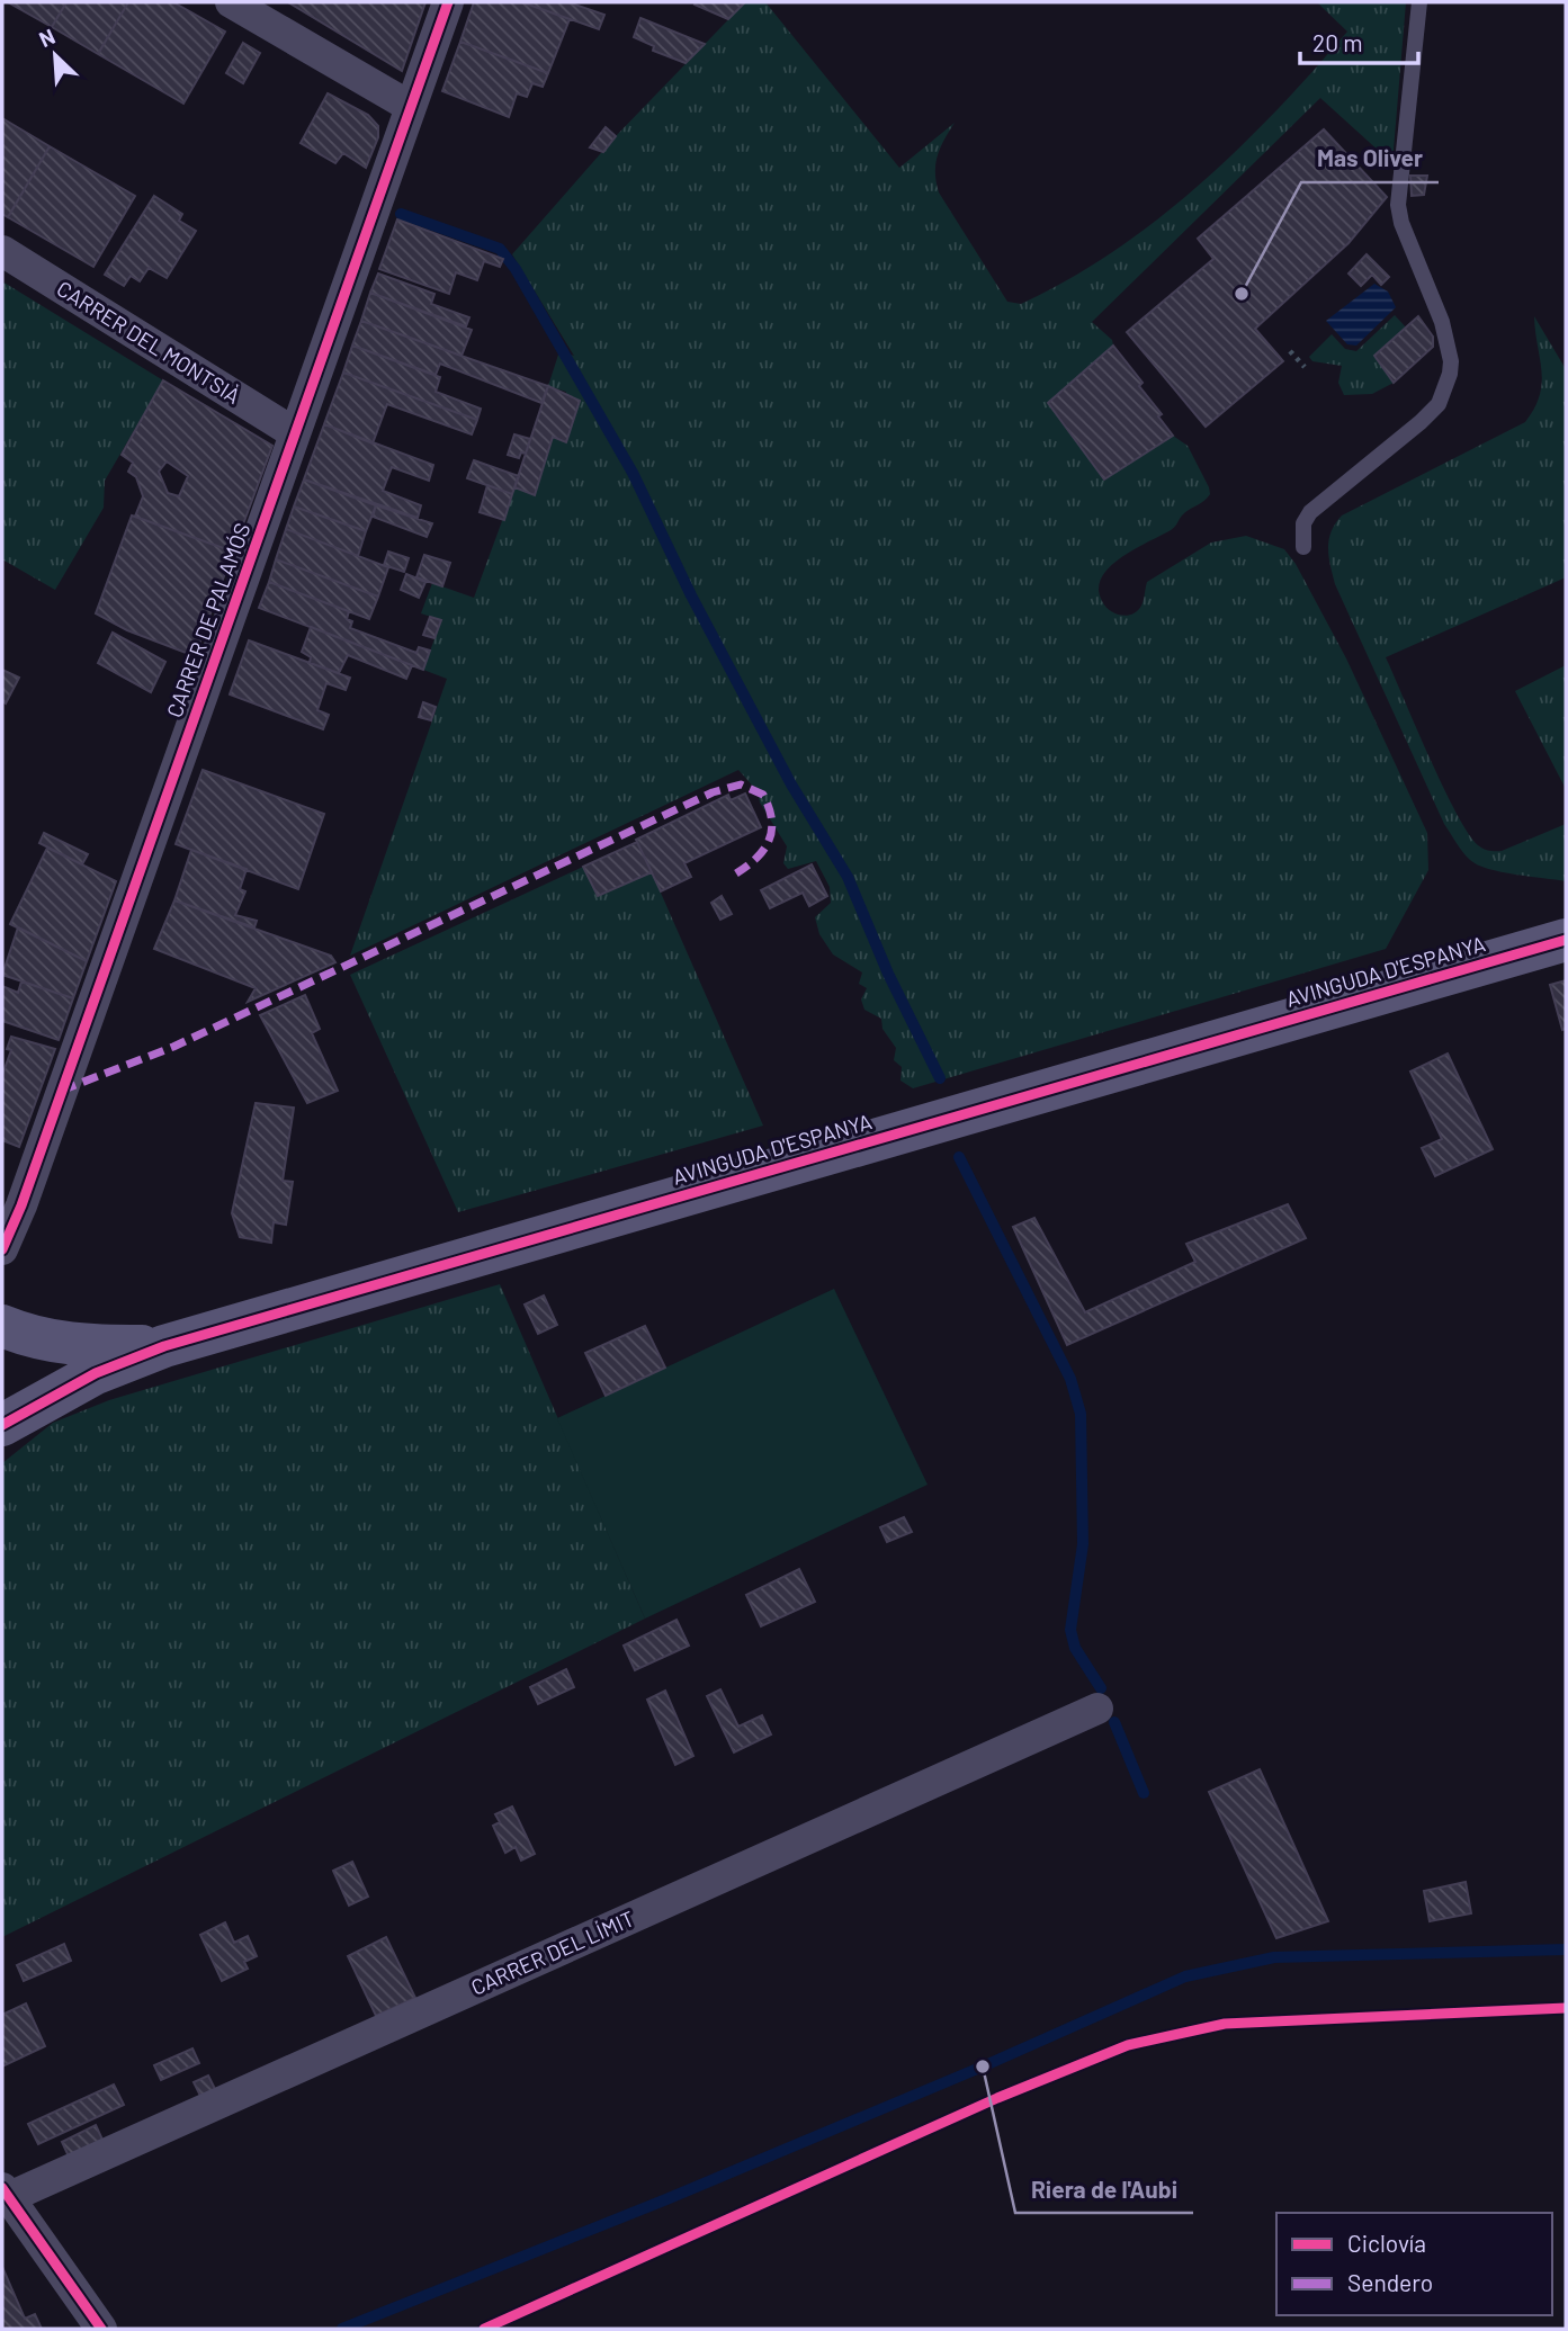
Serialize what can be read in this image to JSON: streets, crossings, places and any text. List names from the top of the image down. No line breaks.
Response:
{"streets":{"main road":["AVINGUDA D'ESPANYA"],"street":["CARRER DEL MONTSIÀ","CARRER DE PALAMÓS","CARRER DEL LÍMIT"]},"crossings":[["CARRER DEL MONTSIÀ","CARRER DE PALAMÓS"]],"places":["Mas Oliver","Riera de l'Aubi"],"legend":["Ciclovía","Sendero"],"scale_bar":"20 m","north":"top left"}
